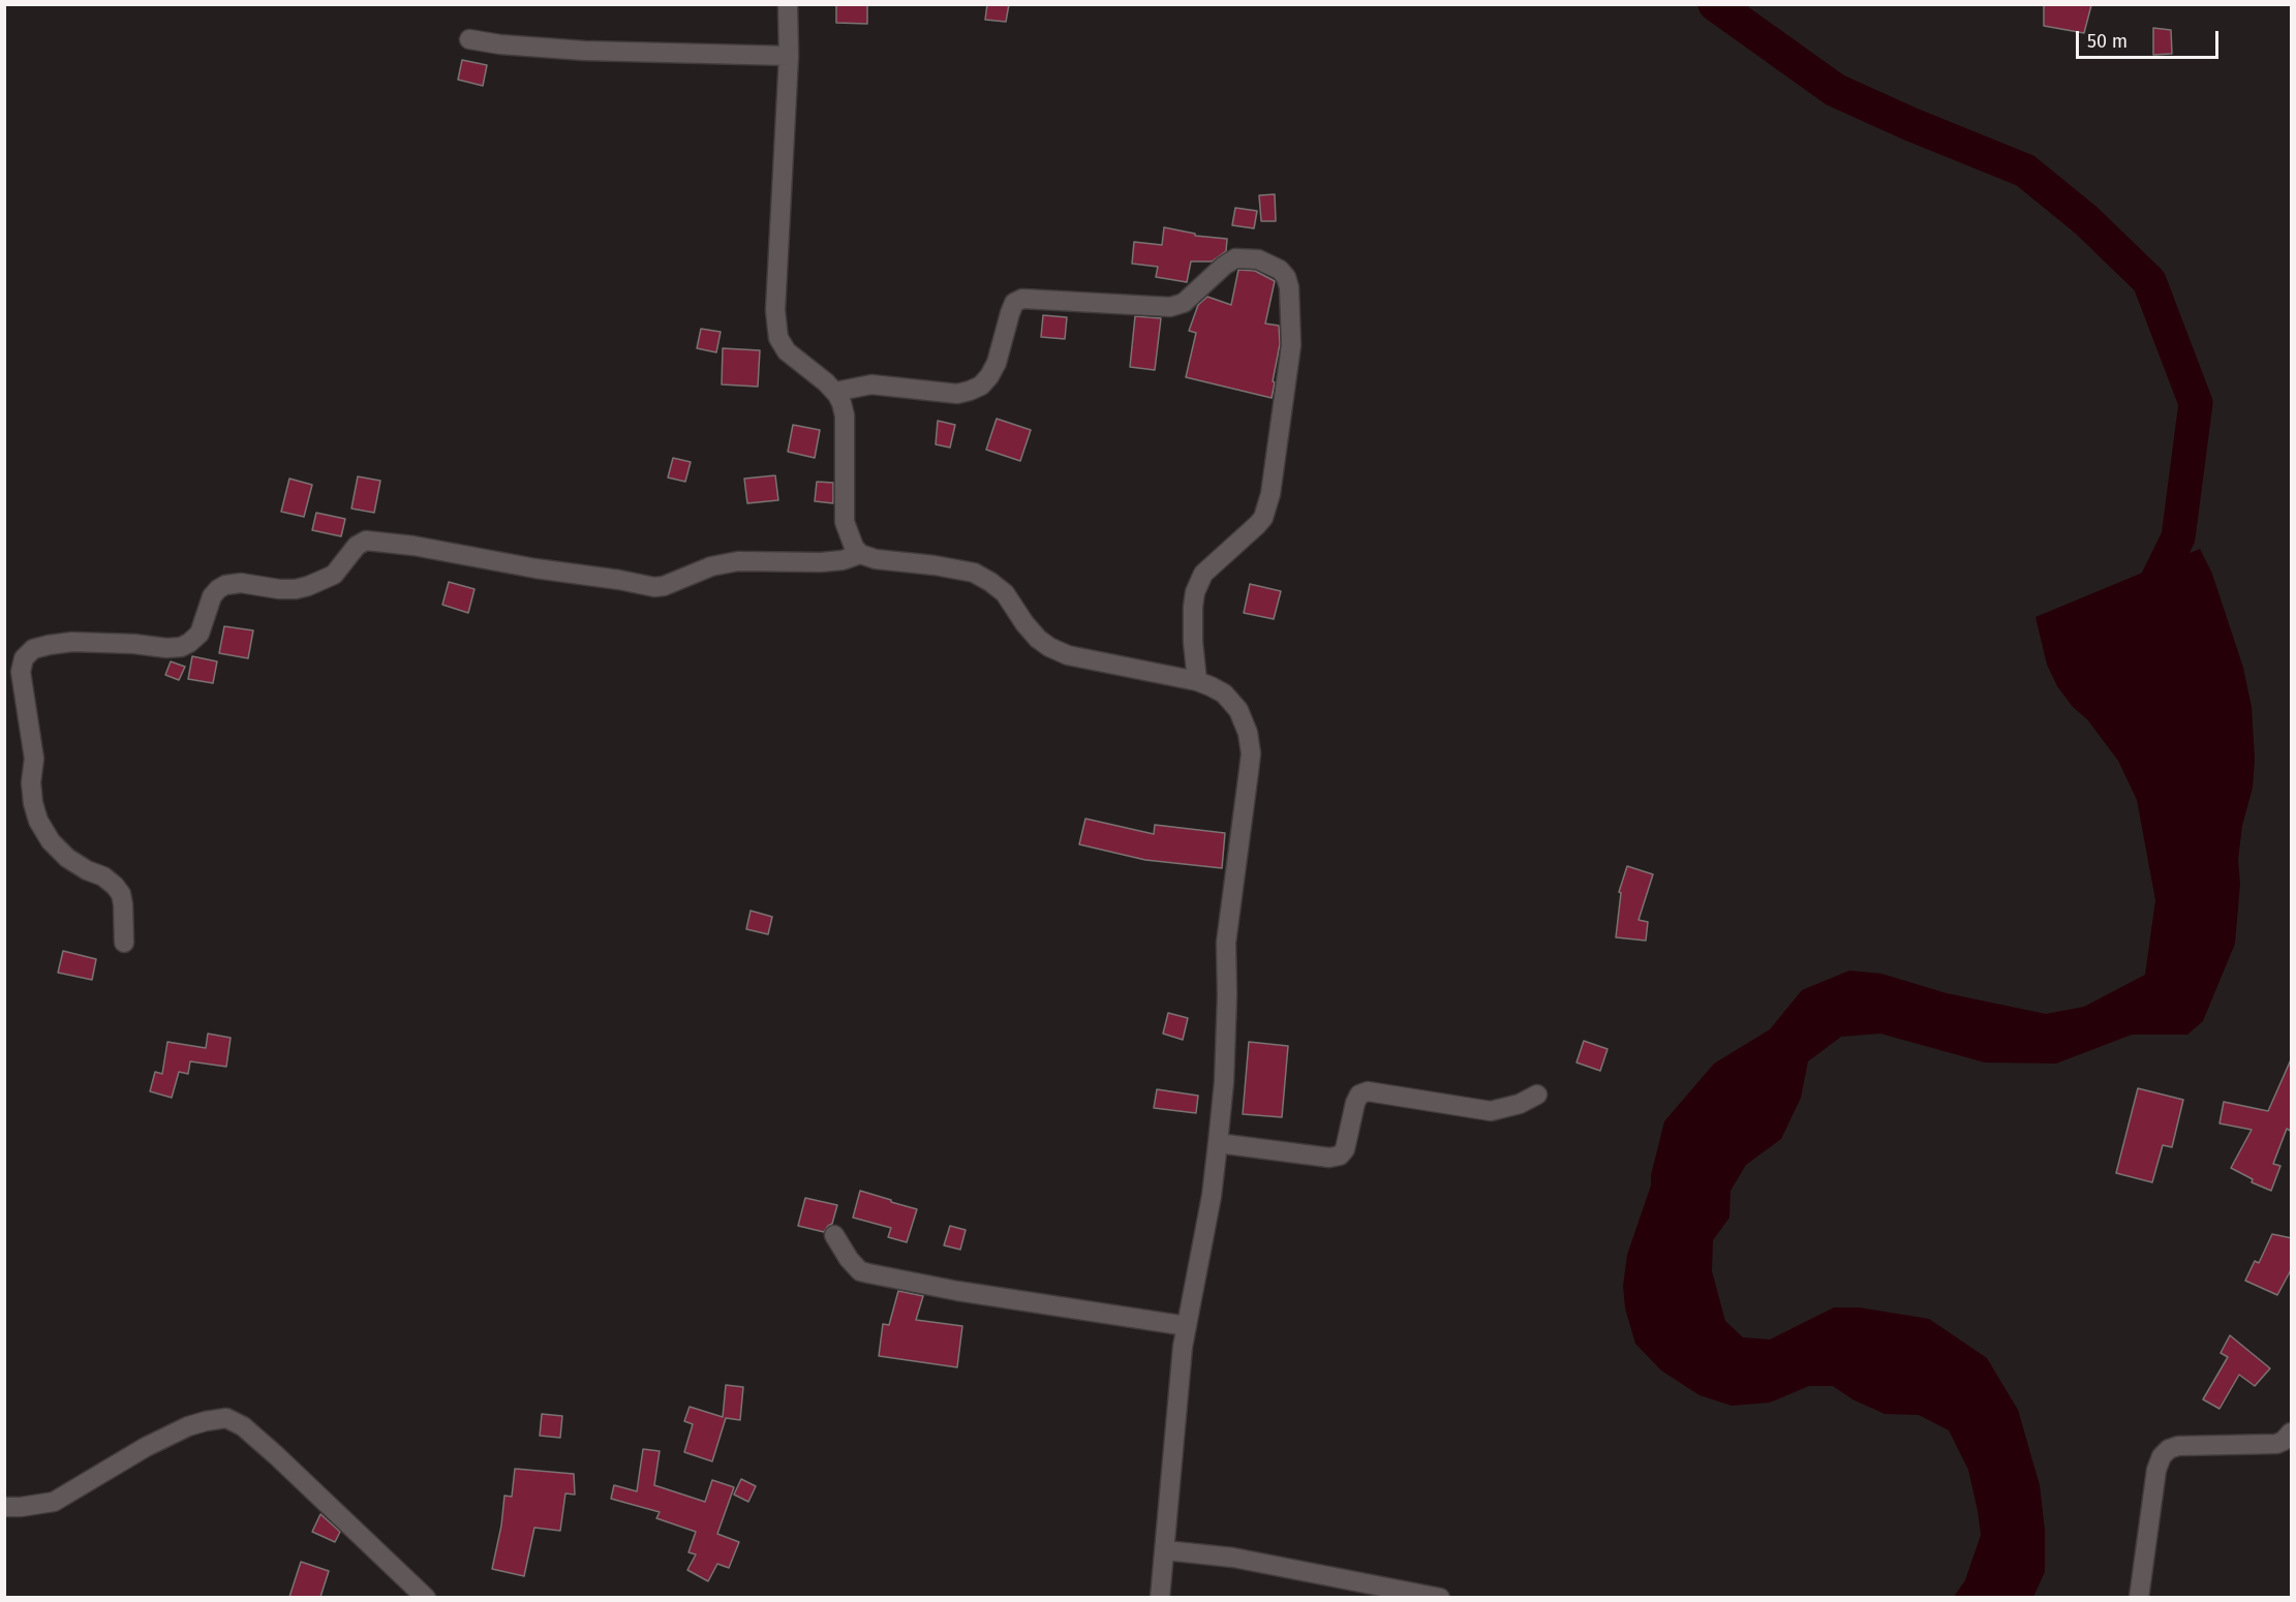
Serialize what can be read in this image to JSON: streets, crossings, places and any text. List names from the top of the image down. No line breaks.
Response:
{"scale_bar":"50 m"}
